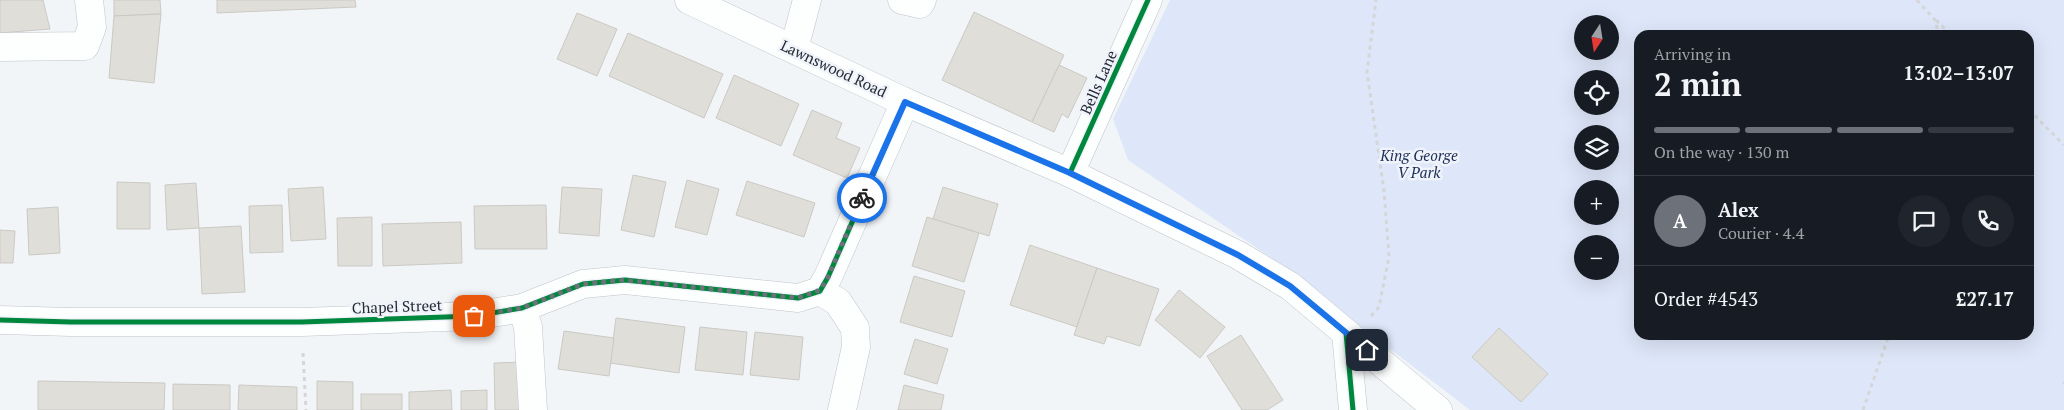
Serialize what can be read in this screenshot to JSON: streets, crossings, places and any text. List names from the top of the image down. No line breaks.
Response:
{"streets":{"street":["Lawnswood Road","Bells Lane","Chapel Street"]},"crossings":[["Lawnswood Road","Bells Lane"]],"parks":["King George V Park"],"north":"bottom","page":{"map_buttons":["+","−"],"heading":["2 min","Arriving in","13:02–13:07"],"panel":["Alex","Courier · 4.4","Order #4543","£27.17"],"bar":"On the way · 130 m","round":"A"}}
